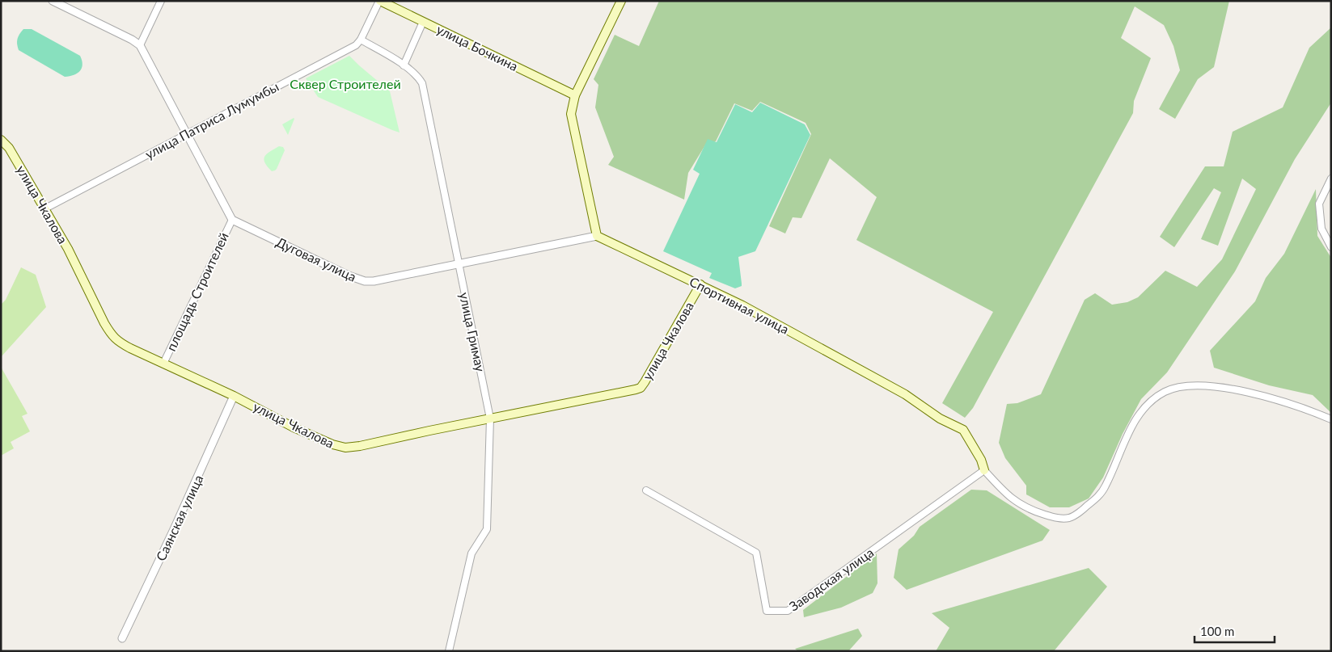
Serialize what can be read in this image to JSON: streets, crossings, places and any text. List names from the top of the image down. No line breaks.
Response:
{"streets":{"main road":["улица Бочкина","улица Чкалова","Спортивная улица"],"street":["улица Патриса Лумумбы","Дуговая улица","площадь Строителей","улица Гримау","Саянская улица","Заводская улица"]},"crossings":[["улица Патриса Лумумбы","улица Чкалова"],["улица Патриса Лумумбы","улица Гримау"],["улица Чкалова","площадь Строителей"],["улица Чкалова","Спортивная улица"],["улица Чкалова","улица Гримау"],["улица Чкалова","Саянская улица"],["Дуговая улица","площадь Строителей"],["Дуговая улица","Спортивная улица"],["Дуговая улица","улица Гримау"],["Спортивная улица","Заводская улица"]],"parks":["Сквер Строителей"],"scale_bar":"100 m"}
